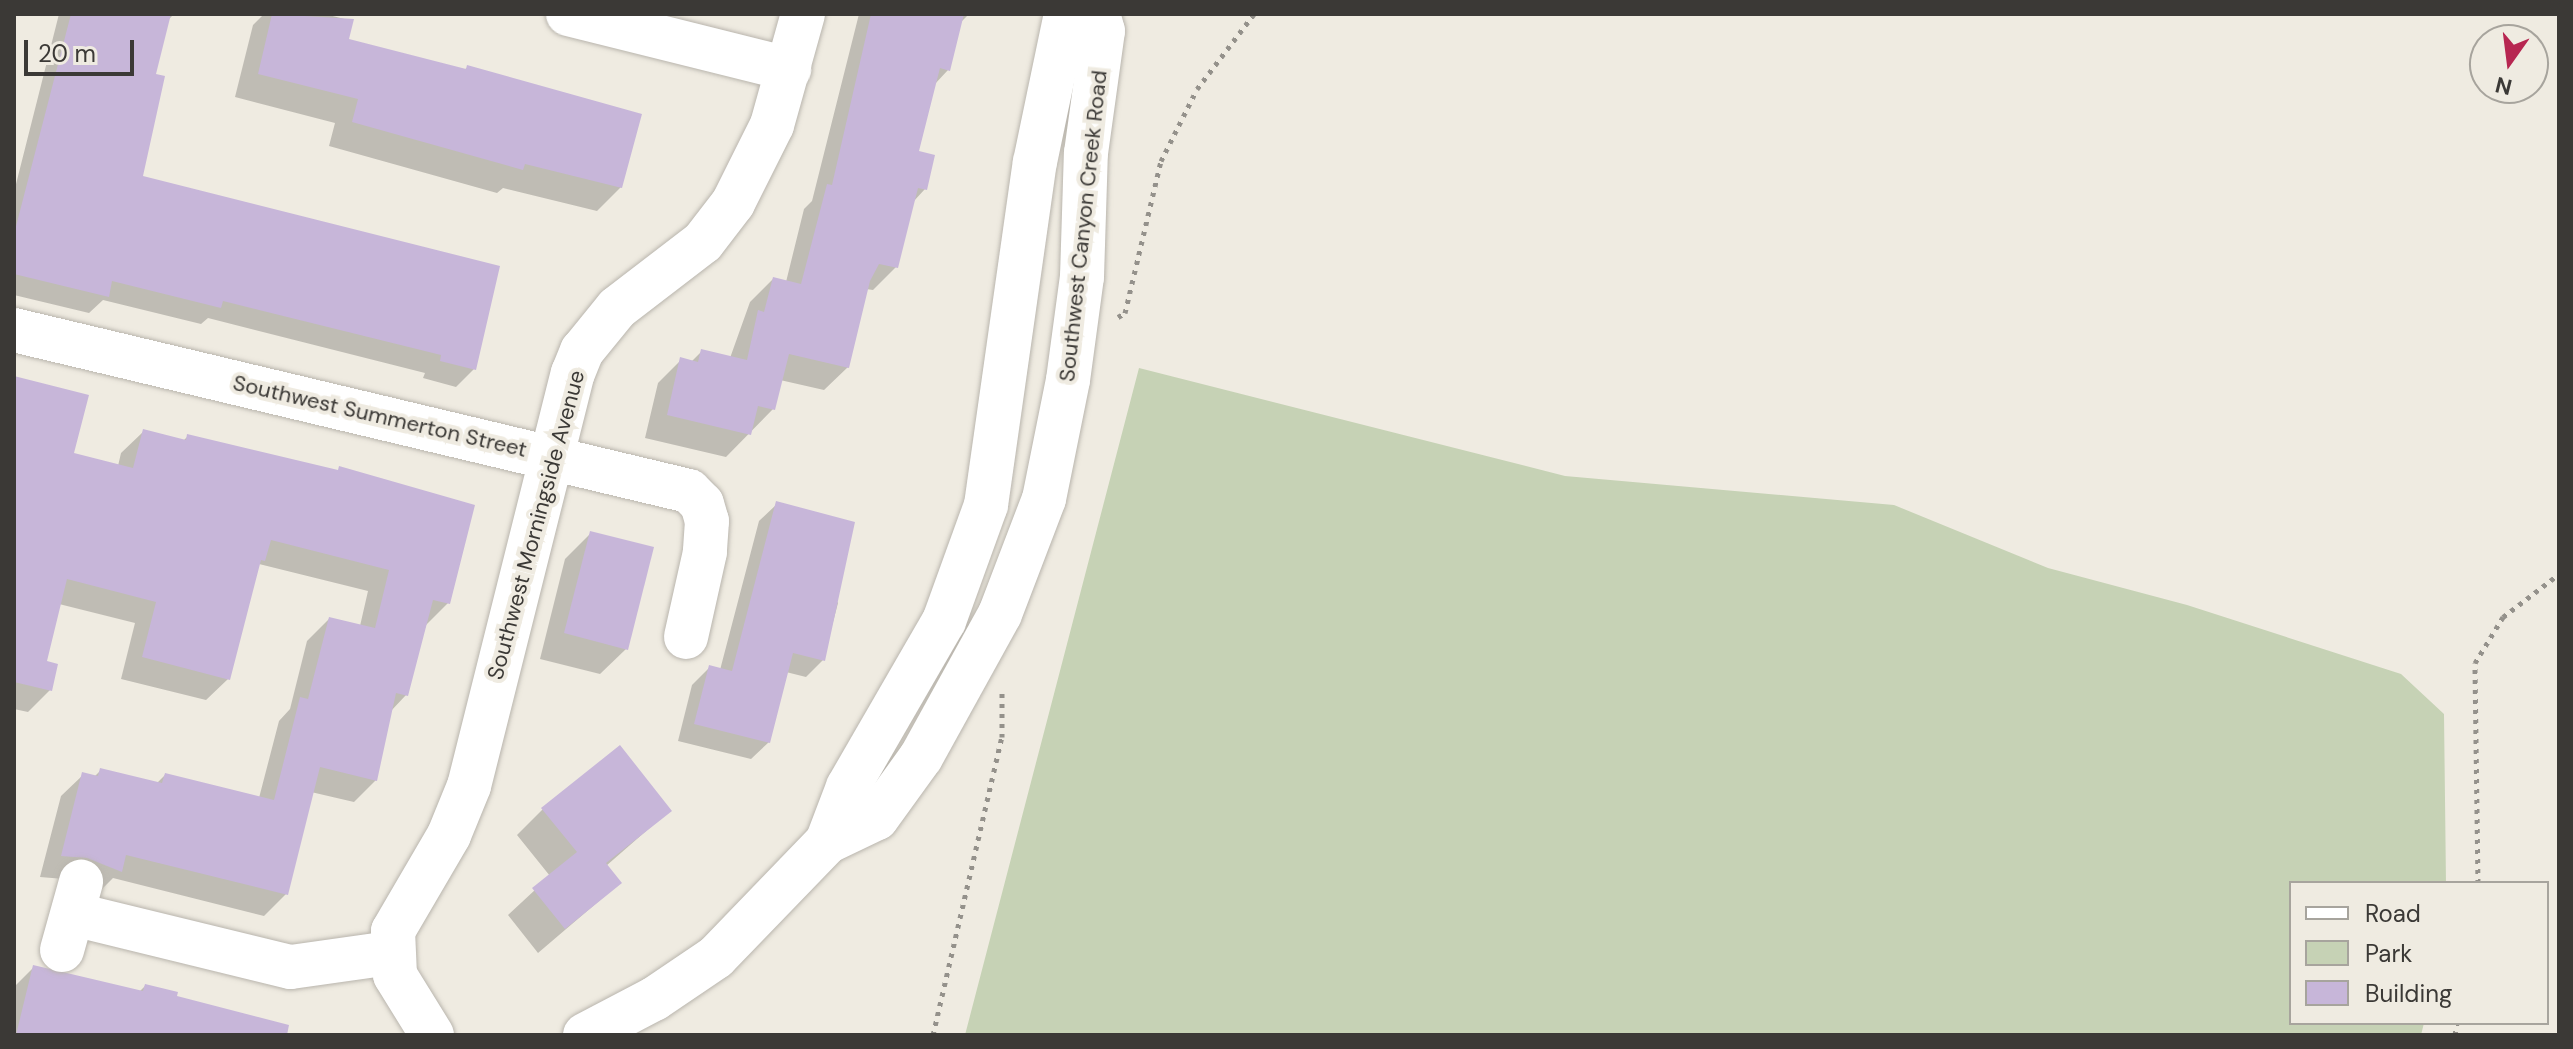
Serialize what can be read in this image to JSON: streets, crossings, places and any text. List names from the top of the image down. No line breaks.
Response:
{"streets":{"street":["Southwest Canyon Creek Road","Southwest Summerton Street","Southwest Morningside Avenue"]},"crossings":[["Southwest Summerton Street","Southwest Morningside Avenue"]],"legend":["Road","Park","Building"],"scale_bar":"20 m","north":"bottom"}
